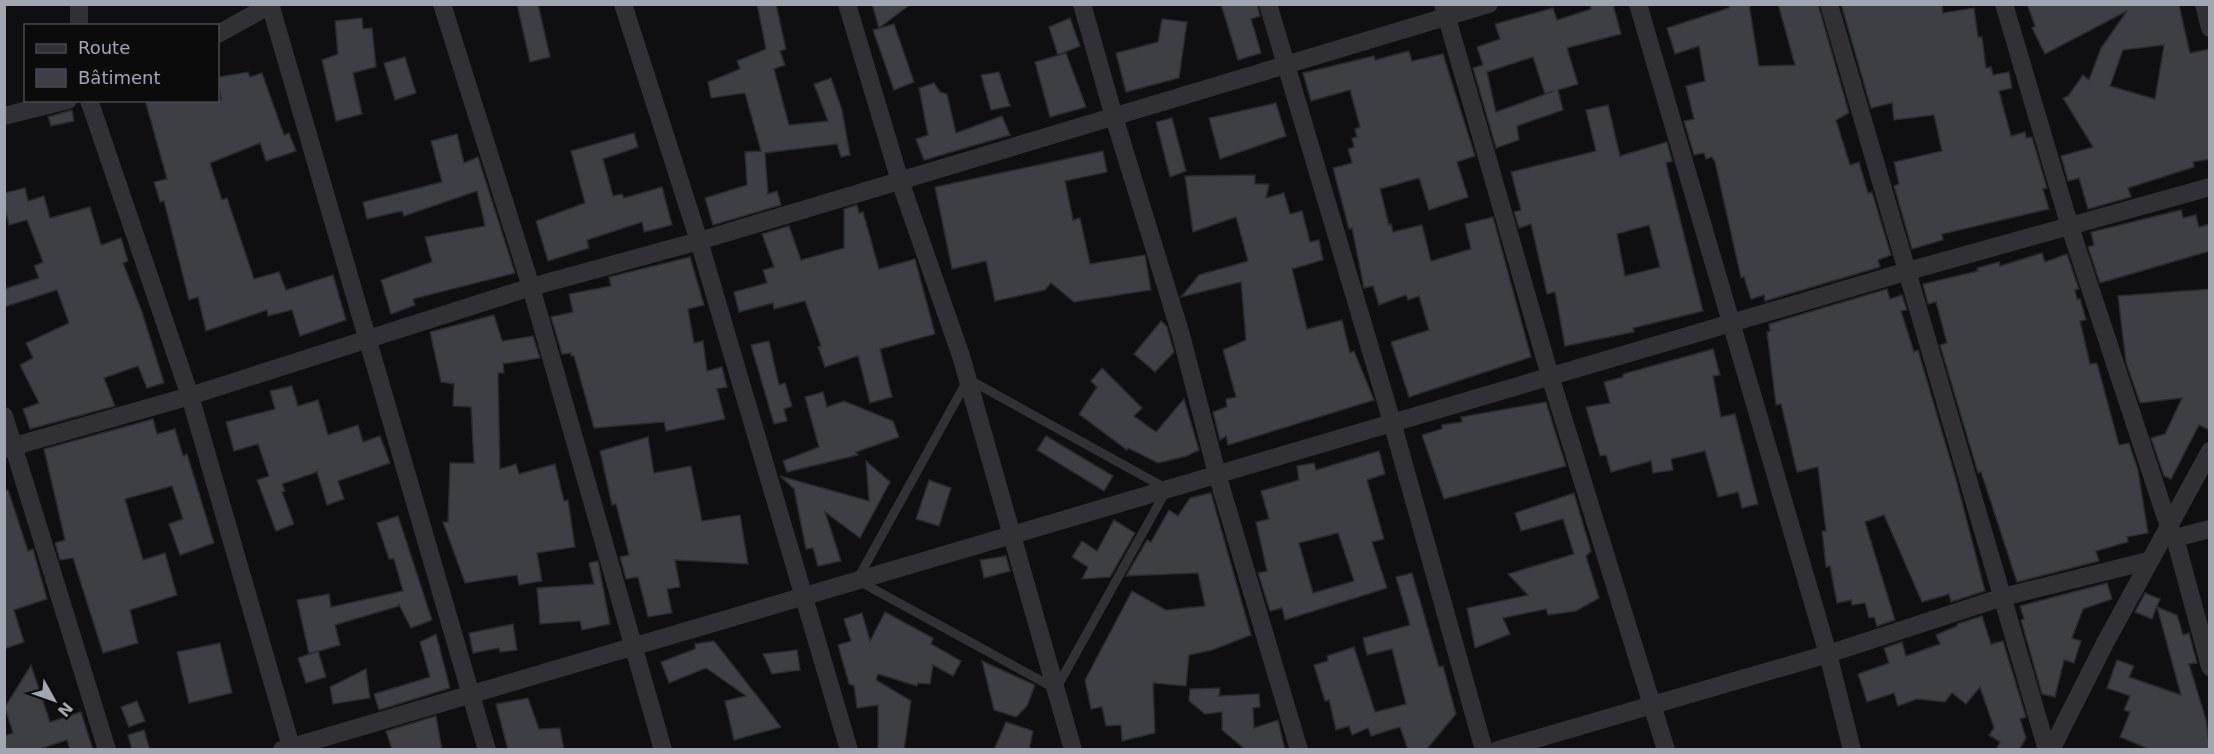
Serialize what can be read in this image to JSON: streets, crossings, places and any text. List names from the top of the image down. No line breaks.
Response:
{"legend":["Route","Bâtiment"],"north":"bottom right"}
